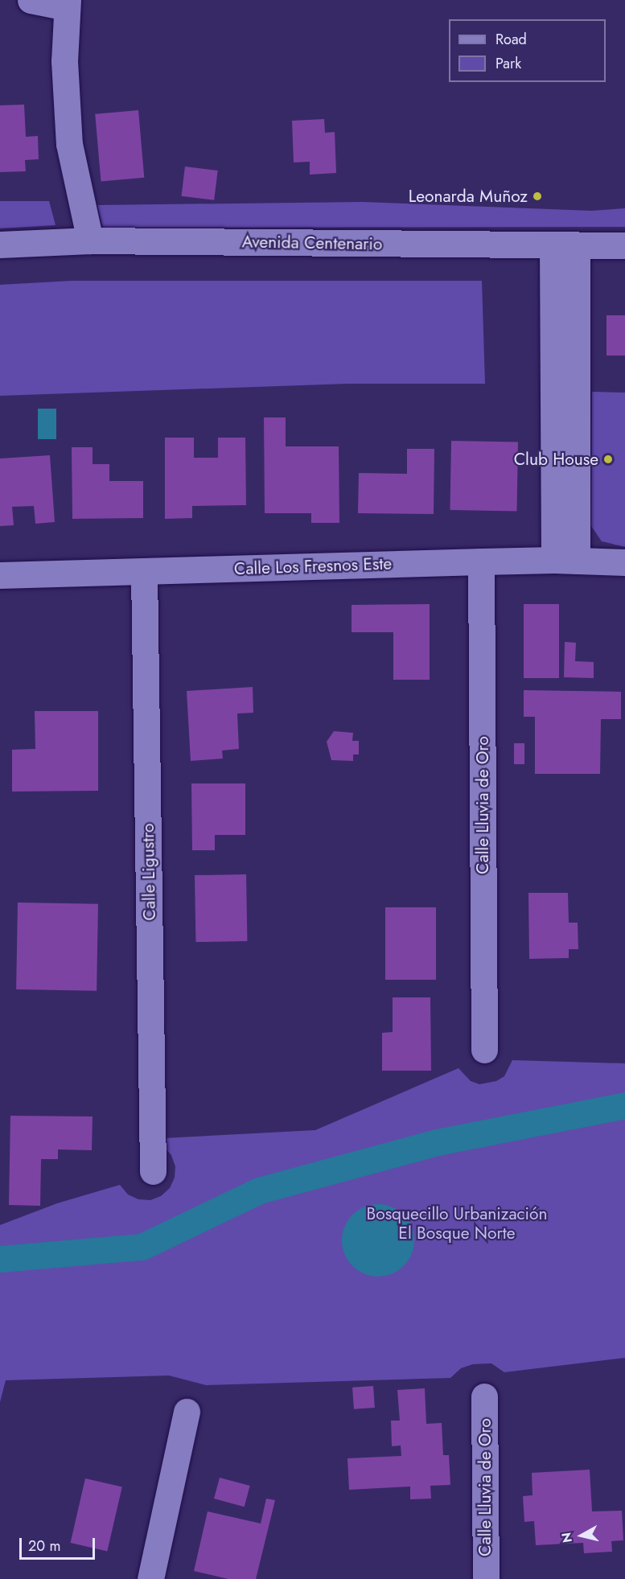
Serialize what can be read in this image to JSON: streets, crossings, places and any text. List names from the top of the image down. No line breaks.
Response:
{"streets":{"street":["Avenida Centenario","Calle Los Fresnos Este","Calle Lluvia de Oro","Calle Ligustro"]},"crossings":[["Calle Los Fresnos Este","Calle Lluvia de Oro"],["Calle Los Fresnos Este","Calle Ligustro"]],"parks":["Bosquecillo Urbanización El Bosque Norte"],"places":["Leonarda Muñoz","Club House"],"legend":["Road","Park"],"scale_bar":"20 m","north":"left"}
